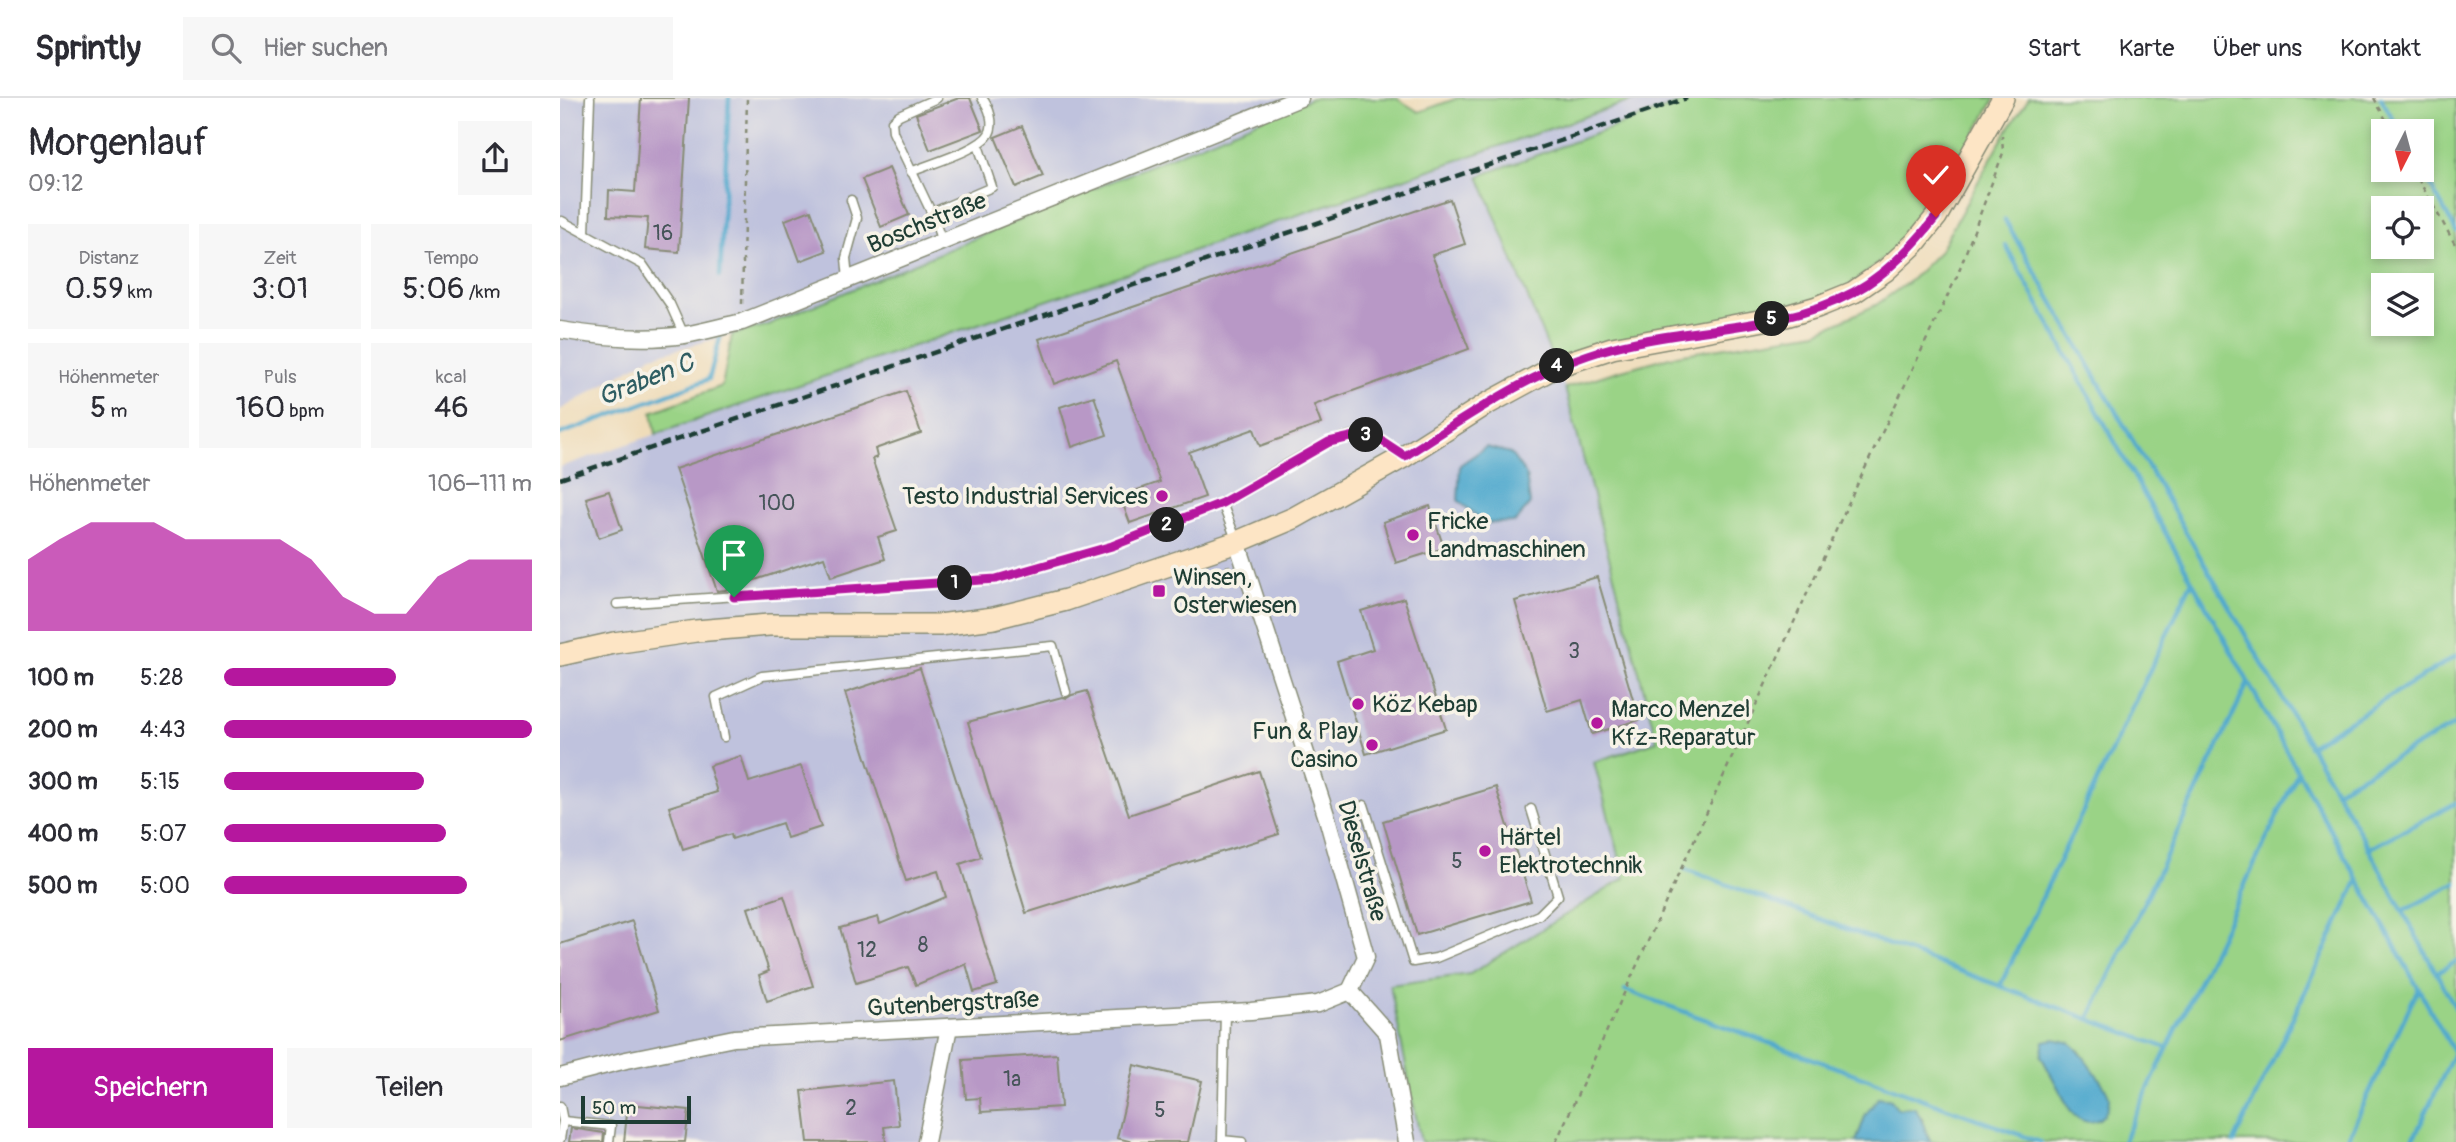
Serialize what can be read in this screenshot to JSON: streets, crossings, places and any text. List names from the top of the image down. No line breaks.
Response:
{"streets":{"street":["Boschstraße","Dieselstraße","Gutenbergstraße"]},"crossings":[["Dieselstraße","Gutenbergstraße"]],"water":["Graben C"],"places":{"other":["Testo Industrial Services","Fricke Landmaschinen","Köz Kebap","Marco Menzel Kfz-Reparatur","Fun & Play Casino","Härtel Elektrotechnik"],"transit":["Winsen, Osterwiesen"]},"house_numbers":["16","100","3","5","8","12","1a","2","5"],"scale_bar":"50 m","north":"bottom","page":{"header":"Sprintly","search":"Hier suchen","nav":["Start","Karte","Über uns","Kontakt"],"heading":["Morgenlauf","09:12"],"stats":[["Distanz","0.59 km"],["Zeit","3:01"],["Tempo","5:06 /km"],["Höhenmeter","5 m"],["Puls","160 bpm"],["kcal","46"]],"pins":["5","4","3","2","1"],"chart":["Höhenmeter","106–111 m"],"list":[{"name":"100 m","note":"5:28"},{"name":"200 m","note":"4:43"},{"name":"300 m","note":"5:15"},{"name":"400 m","note":"5:07"},{"name":"500 m","note":"5:00"}],"buttons":["Speichern","Teilen"],"scale":"50 m"}}
